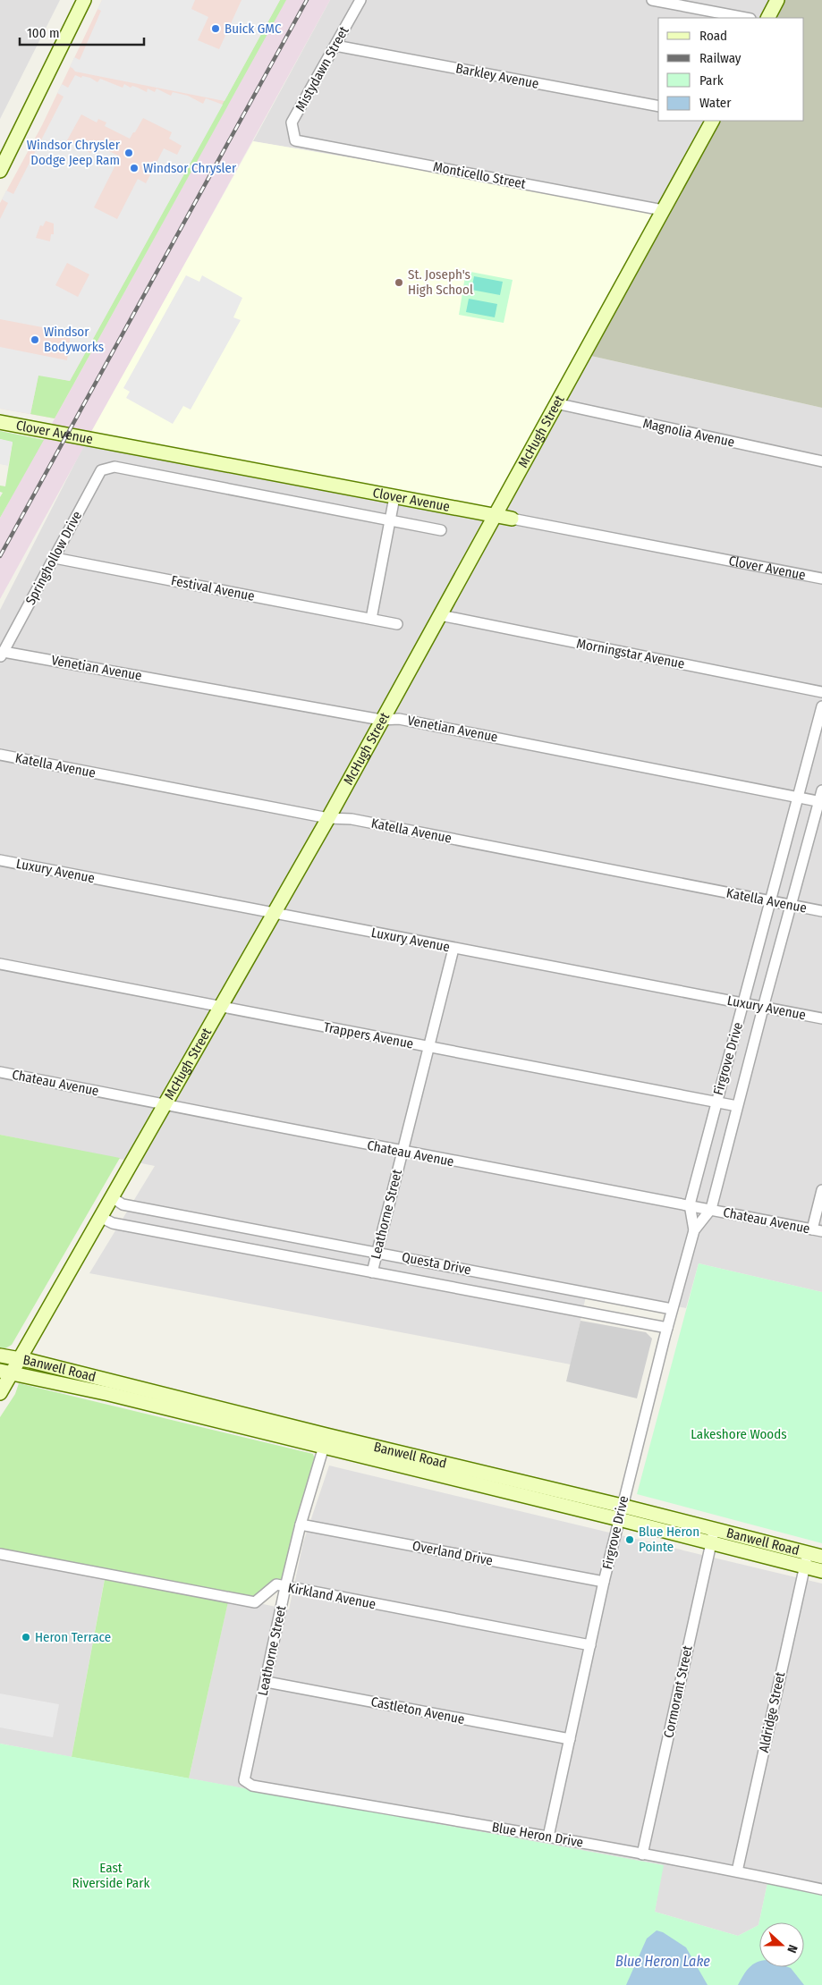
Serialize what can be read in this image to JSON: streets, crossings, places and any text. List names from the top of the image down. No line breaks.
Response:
{"streets":{"main road":["McHugh Street","Clover Avenue","Banwell Road"],"street":["Mistydawn Street","Barkley Avenue","Monticello Street","Magnolia Avenue","Springhollow Drive","Festival Avenue","Morningstar Avenue","Venetian Avenue","Katella Avenue","Luxury Avenue","Trappers Avenue","Firgrove Drive","Chateau Avenue","Leathorne Street","Questa Drive","Overland Drive","Kirkland Avenue","Cormorant Street","Castleton Avenue","Aldridge Street","Blue Heron Drive"]},"crossings":[["Mistydawn Street","Barkley Avenue"],["Mistydawn Street","Monticello Street"],["Monticello Street","McHugh Street"],["McHugh Street","Clover Avenue"],["McHugh Street","Magnolia Avenue"],["McHugh Street","Morningstar Avenue"],["McHugh Street","Venetian Avenue"],["McHugh Street","Katella Avenue"],["McHugh Street","Luxury Avenue"],["McHugh Street","Trappers Avenue"],["McHugh Street","Chateau Avenue"],["McHugh Street","Questa Drive"],["McHugh Street","Banwell Road"],["Clover Avenue","Springhollow Drive"],["Springhollow Drive","Festival Avenue"],["Springhollow Drive","Venetian Avenue"],["Venetian Avenue","Firgrove Drive"],["Katella Avenue","Firgrove Drive"],["Luxury Avenue","Firgrove Drive"],["Luxury Avenue","Leathorne Street"],["Trappers Avenue","Firgrove Drive"],["Trappers Avenue","Leathorne Street"],["Firgrove Drive","Chateau Avenue"],["Firgrove Drive","Questa Drive"],["Firgrove Drive","Banwell Road"],["Firgrove Drive","Overland Drive"],["Firgrove Drive","Kirkland Avenue"],["Firgrove Drive","Castleton Avenue"],["Firgrove Drive","Blue Heron Drive"],["Chateau Avenue","Leathorne Street"],["Leathorne Street","Questa Drive"],["Leathorne Street","Banwell Road"],["Leathorne Street","Overland Drive"],["Leathorne Street","Kirkland Avenue"],["Leathorne Street","Castleton Avenue"],["Leathorne Street","Blue Heron Drive"],["Banwell Road","Cormorant Street"],["Banwell Road","Aldridge Street"],["Cormorant Street","Blue Heron Drive"],["Aldridge Street","Blue Heron Drive"]],"water":["Blue Heron Lake"],"parks":["Lakeshore Woods","East Riverside Park"],"places":["Buick GMC","Windsor Chrysler Dodge Jeep Ram","Windsor Chrysler","St. Joseph's High School","Windsor Bodyworks","Blue Heron Pointe","Heron Terrace"],"legend":["Road","Railway","Park","Water"],"scale_bar":"100 m","north":"right"}
